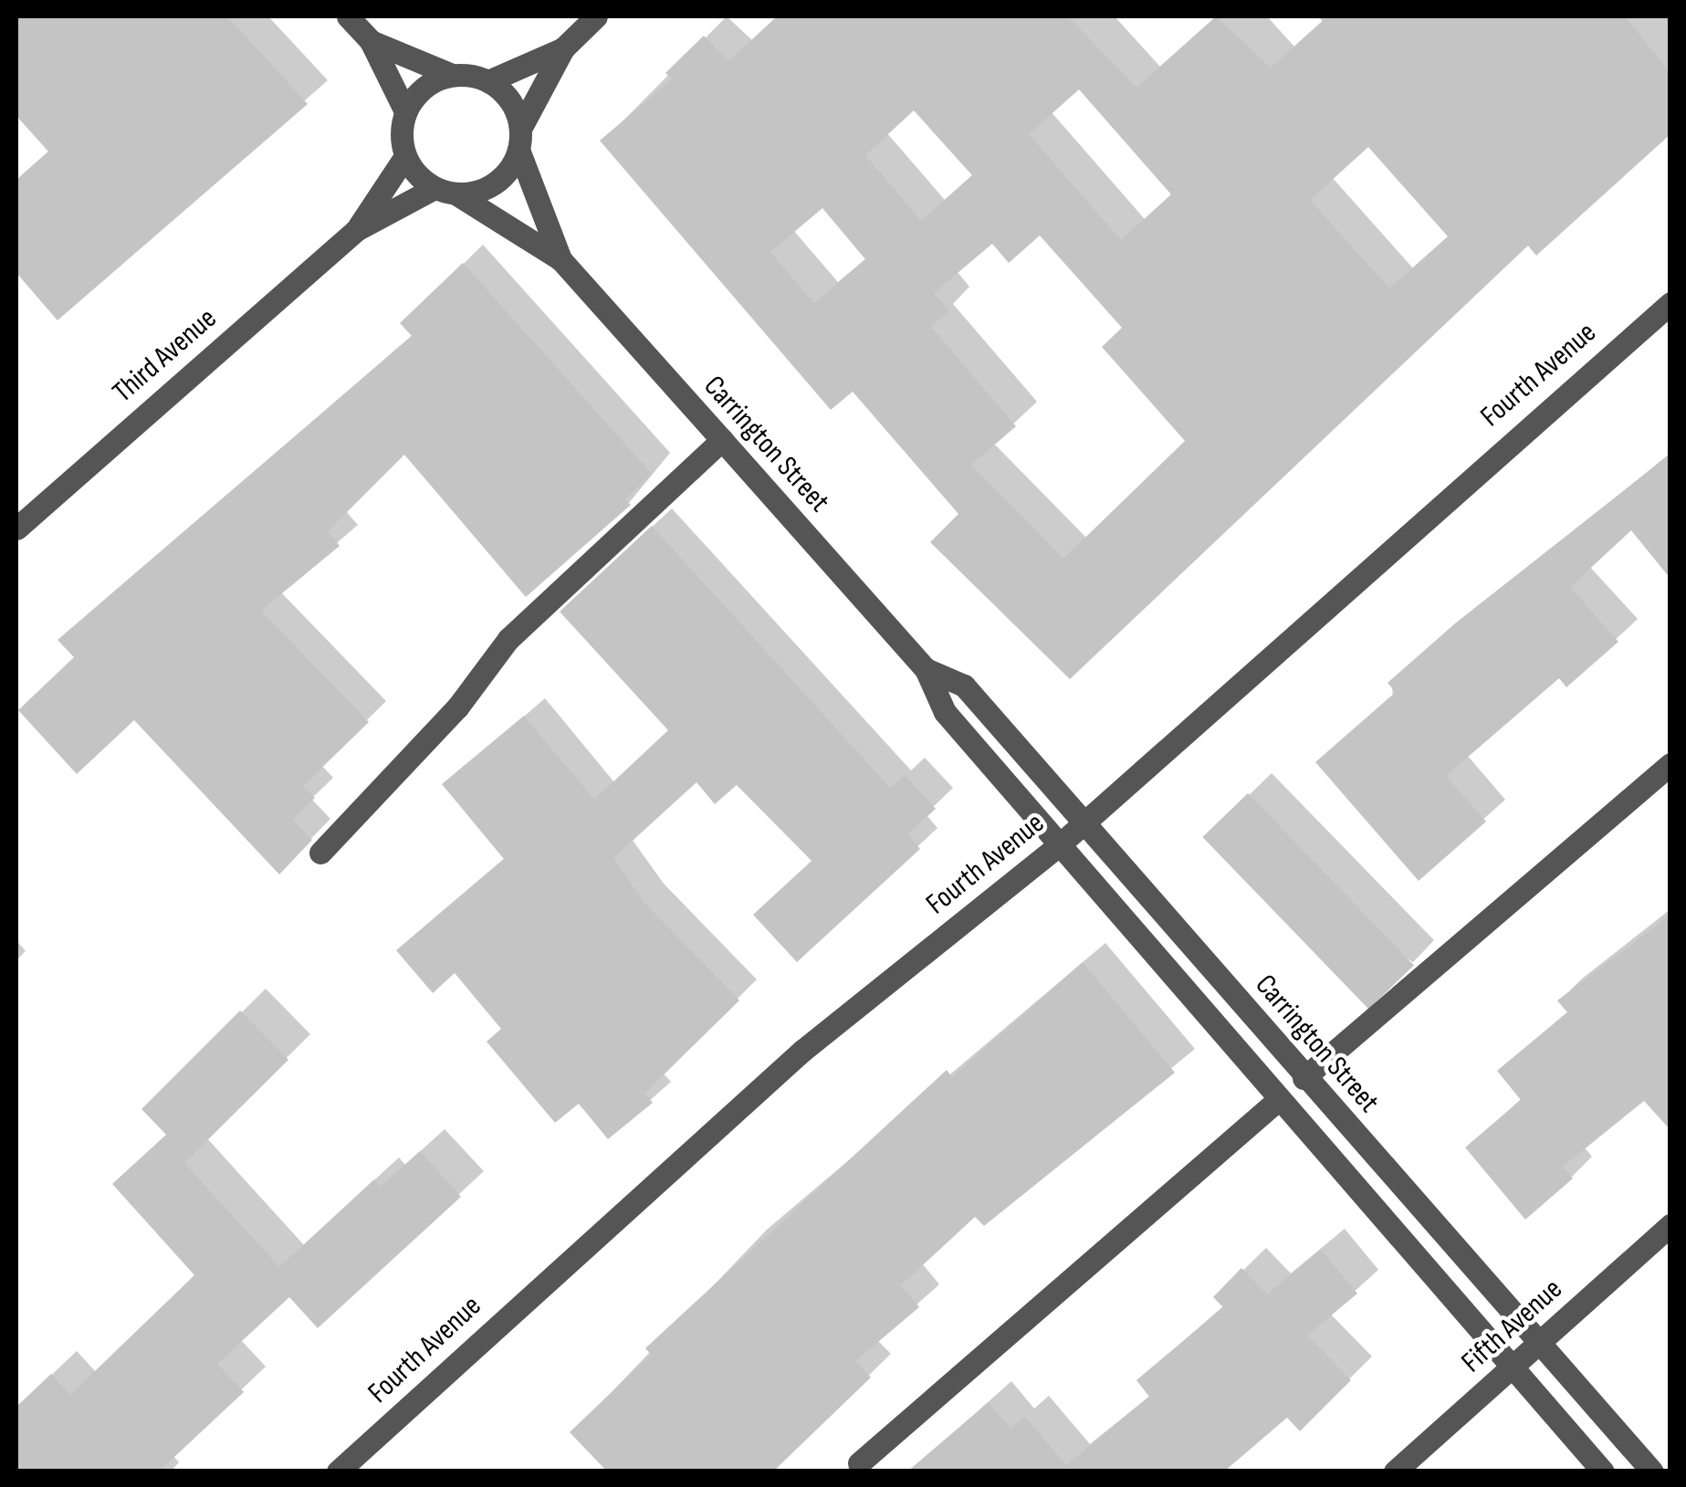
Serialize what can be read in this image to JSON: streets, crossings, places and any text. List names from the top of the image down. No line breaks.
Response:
{"streets":{"street":["Third Avenue","Fourth Avenue","Carrington Street","Fifth Avenue"]},"crossings":[["Third Avenue","Carrington Street"],["Fourth Avenue","Carrington Street"],["Carrington Street","Fifth Avenue"]]}
